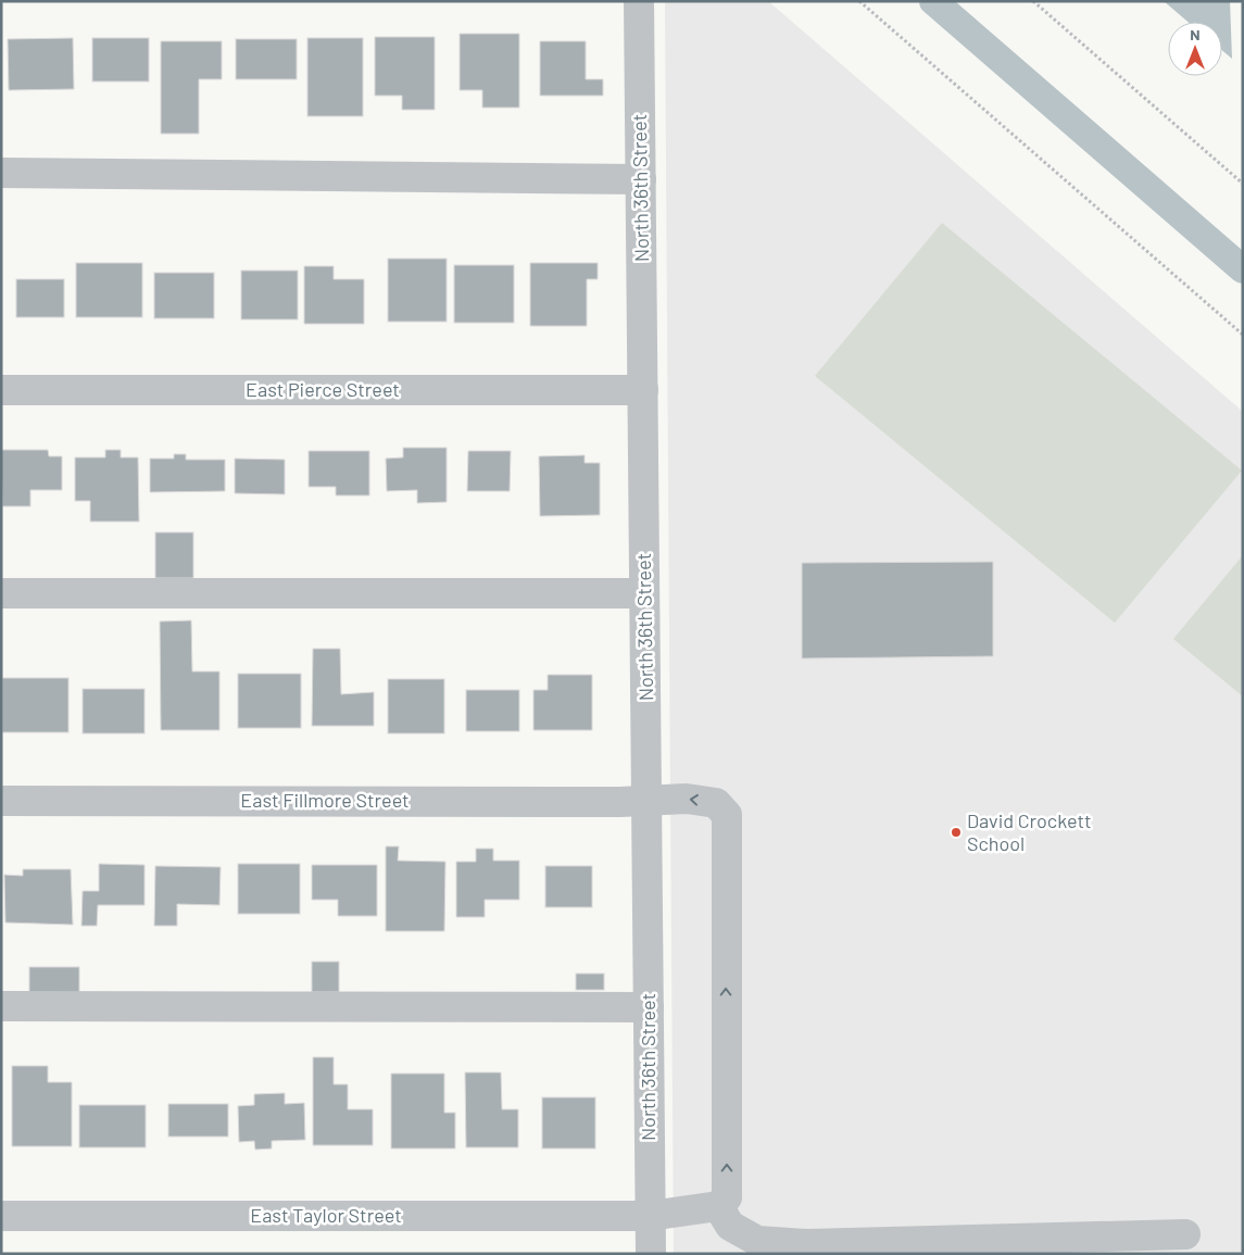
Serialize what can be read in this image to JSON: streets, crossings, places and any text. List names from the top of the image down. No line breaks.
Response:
{"streets":{"street":["North 36th Street","East Pierce Street","East Fillmore Street","East Taylor Street"]},"crossings":[["North 36th Street","East Pierce Street"],["North 36th Street","East Fillmore Street"],["North 36th Street","East Taylor Street"],["East Fillmore Street","East Taylor Street"]],"one_way":["East Fillmore Street"],"places":["David Crockett School"],"north":"top"}
